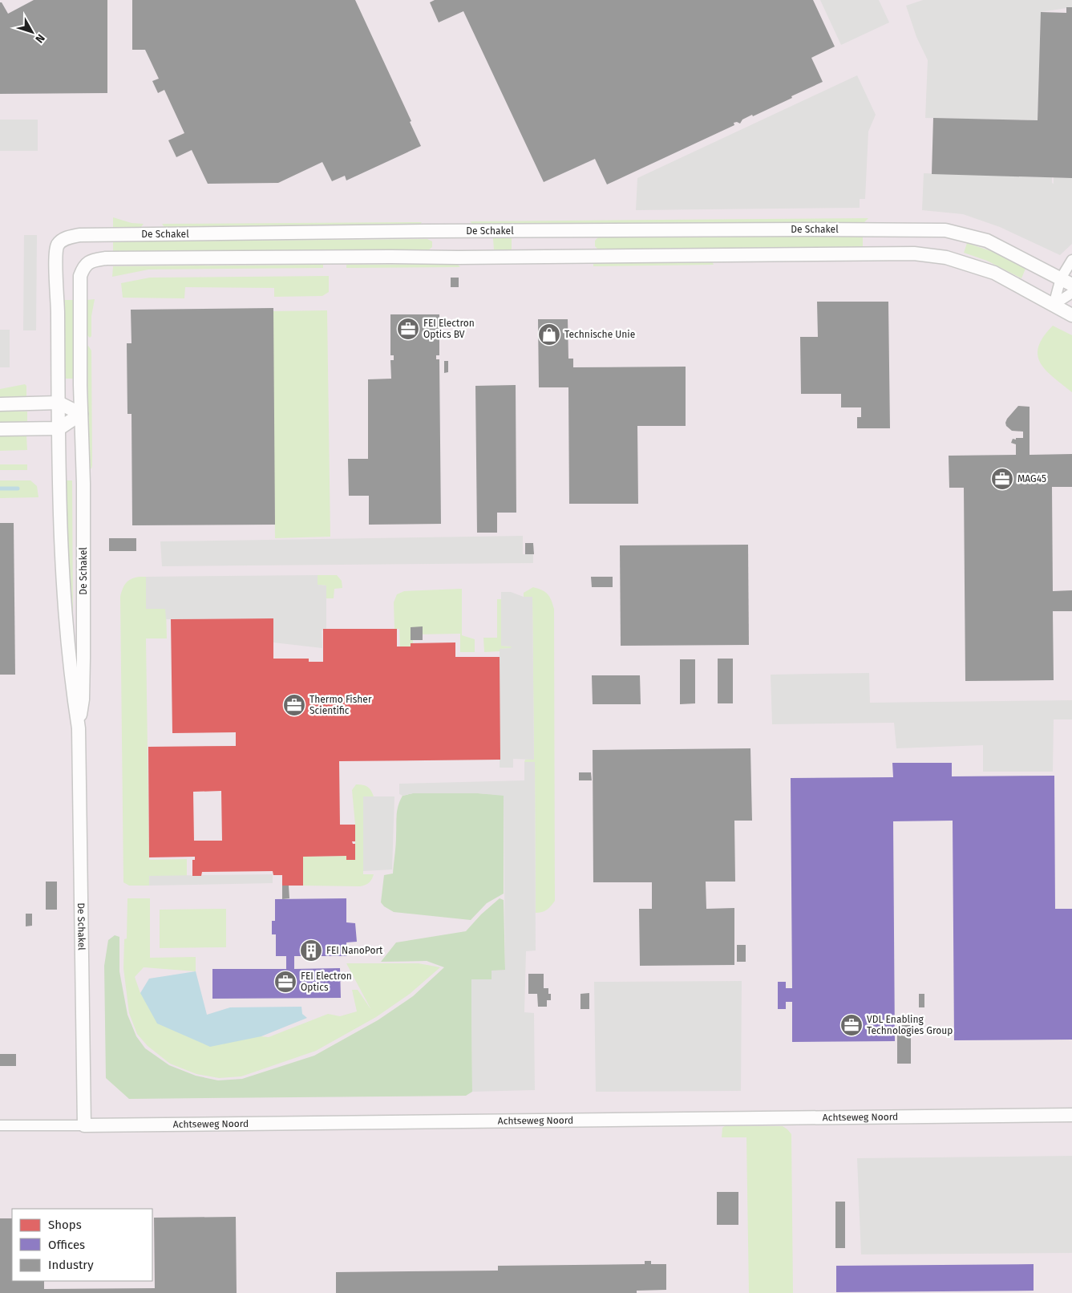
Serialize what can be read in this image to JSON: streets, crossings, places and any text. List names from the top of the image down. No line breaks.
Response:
{"streets":{"street":["De Schakel","Achtseweg Noord"]},"crossings":[["De Schakel","Achtseweg Noord"]],"places":{"office":["FEI Electron Optics BV","MAG45","Thermo Fisher Scientific","FEI Electron Optics","VDL Enabling Technologies Group"],"shop":["Technische Unie"],"building":["FEI NanoPort"]},"legend":["Shops","Offices","Industry"],"north":"bottom right"}
